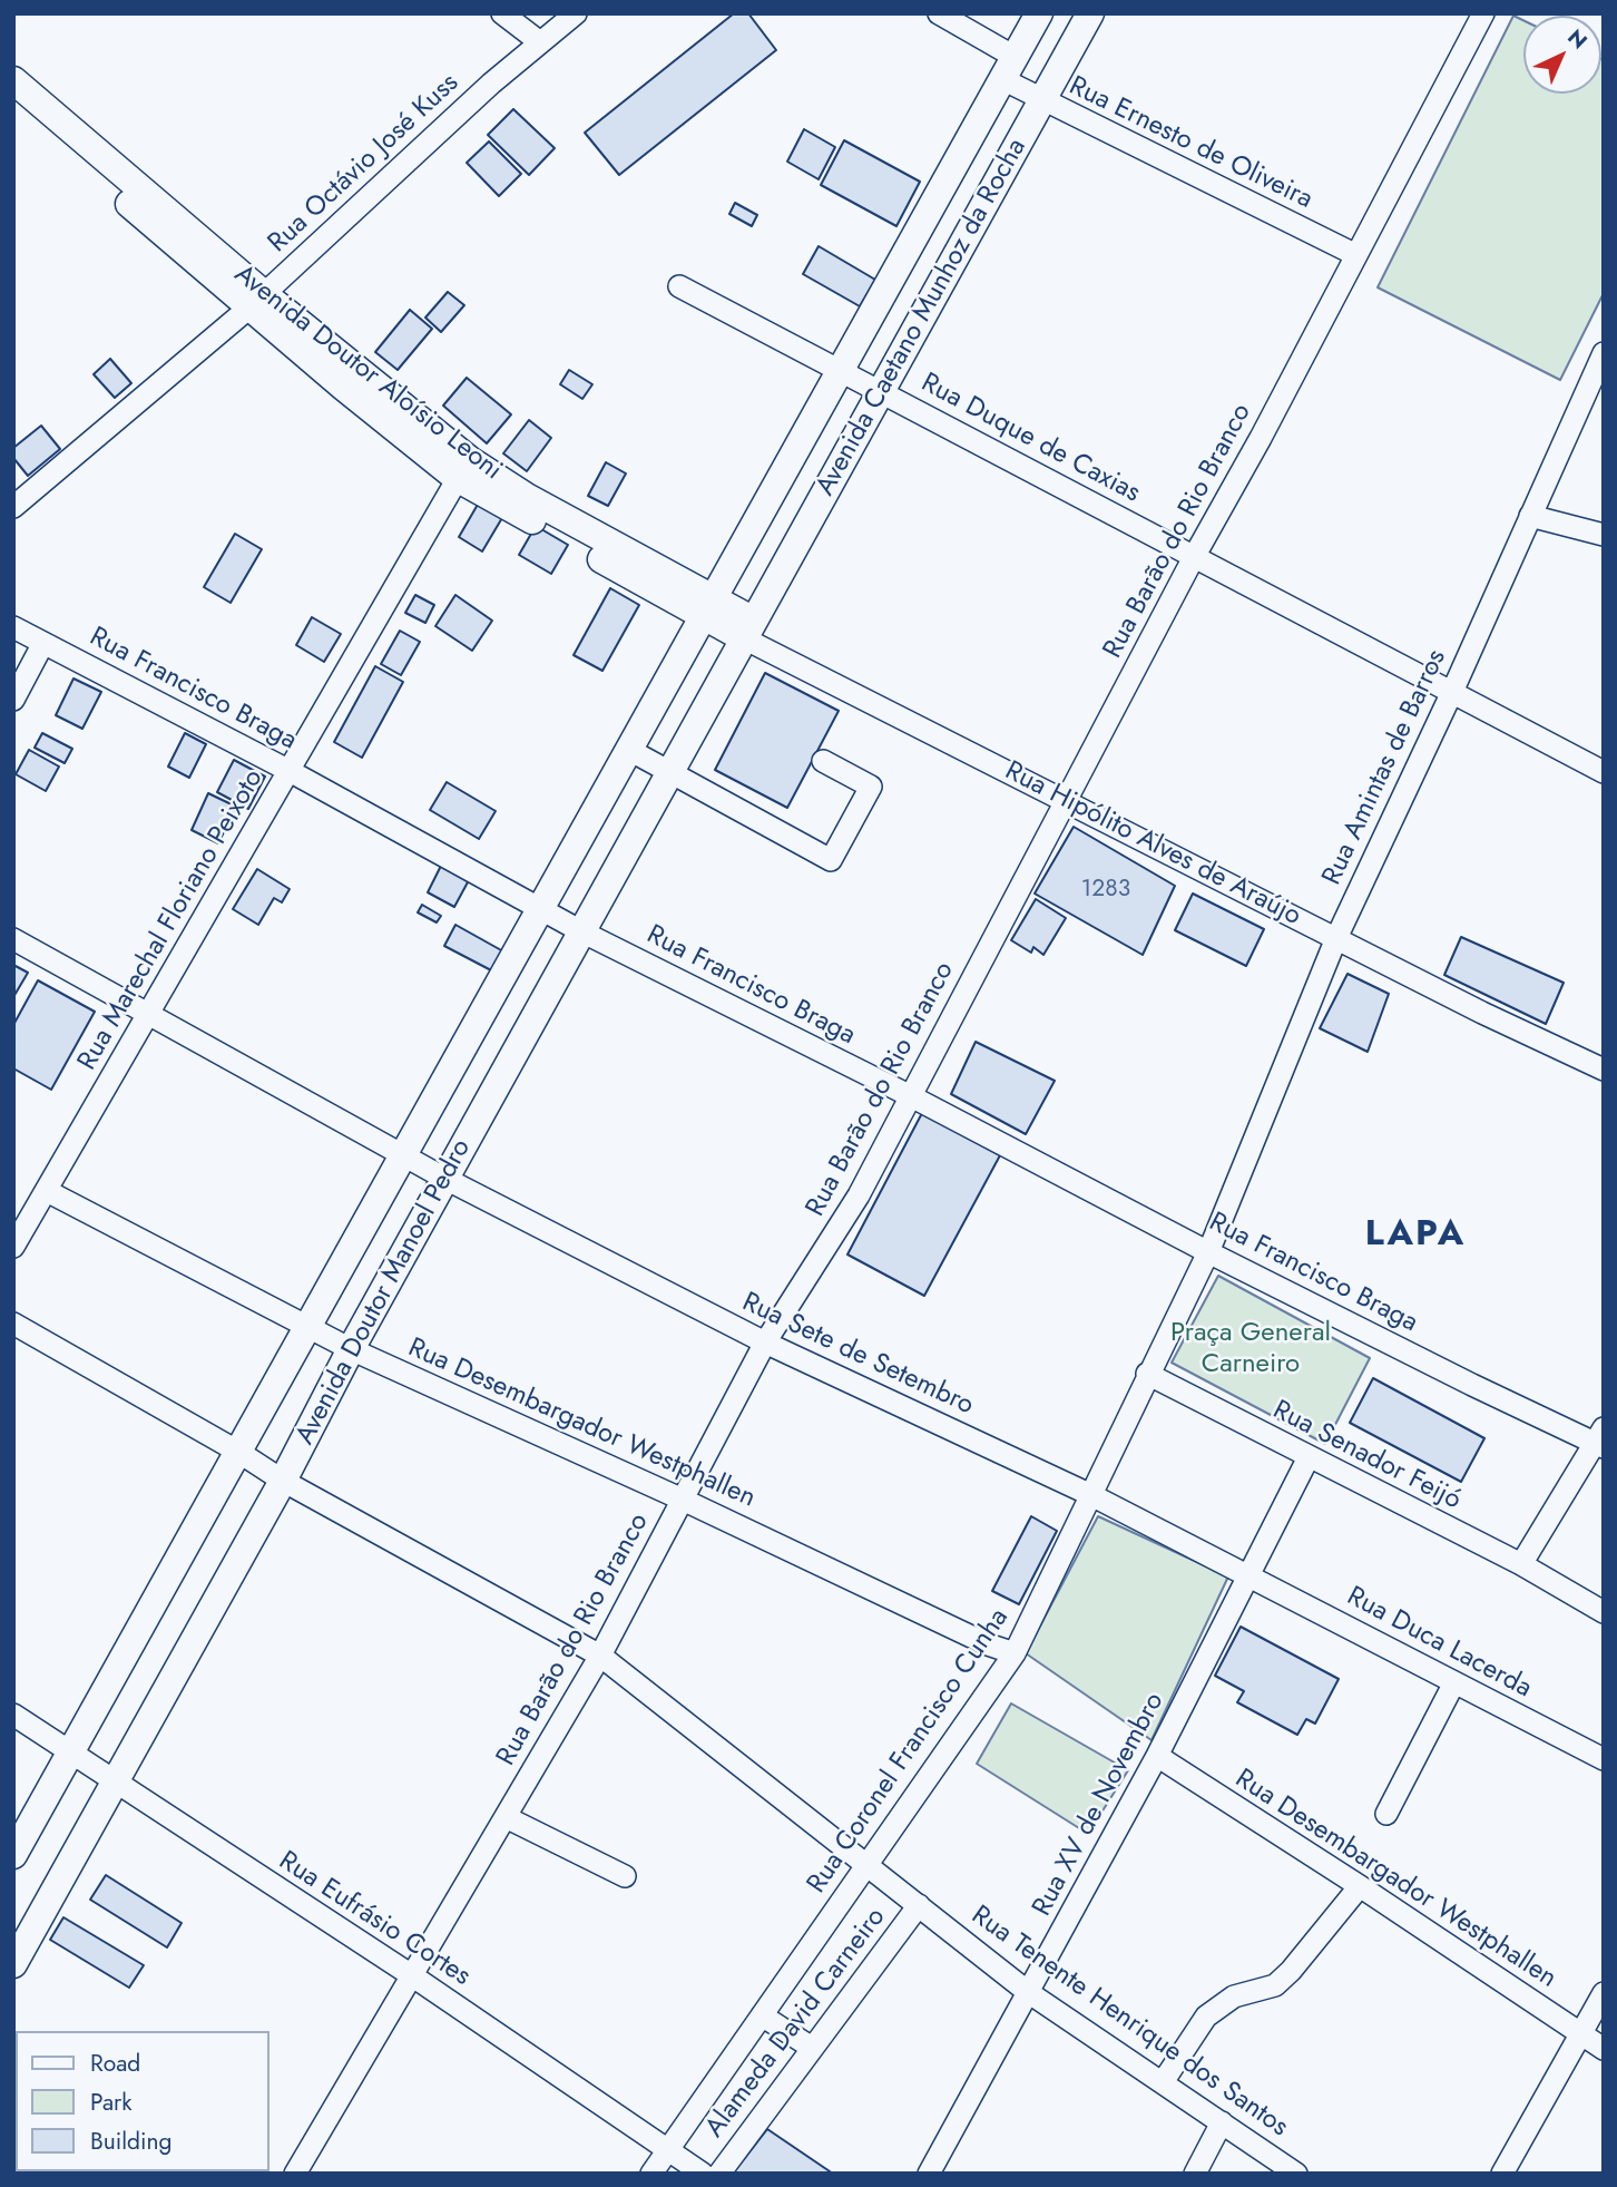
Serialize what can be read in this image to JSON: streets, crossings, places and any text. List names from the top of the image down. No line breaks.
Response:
{"streets":{"main road":["Avenida Caetano Munhoz da Rocha","Avenida Doutor Aloísio Leoni","Avenida Doutor Manoel Pedro"],"street":["Rua Ernesto de Oliveira","Rua Octávio José Kuss","Rua Duque de Caxias","Rua Barão do Rio Branco","Rua Francisco Braga","Rua Amintas de Barros","Rua Hipólito Alves de Araújo","Rua Marechal Floriano Peixoto","Rua Sete de Setembro","Rua Desembargador Westphallen","Rua Senador Feijó","Rua Duca Lacerda","Rua Coronel Francisco Cunha","Rua XV de Novembro","Rua Eufrásio Cortes","Rua Tenente Henrique dos Santos","Alameda David Carneiro"]},"crossings":[["Rua Ernesto de Oliveira","Avenida Caetano Munhoz da Rocha"],["Rua Ernesto de Oliveira","Rua Barão do Rio Branco"],["Rua Octávio José Kuss","Avenida Doutor Aloísio Leoni"],["Avenida Caetano Munhoz da Rocha","Avenida Doutor Aloísio Leoni"],["Avenida Caetano Munhoz da Rocha","Rua Duque de Caxias"],["Avenida Caetano Munhoz da Rocha","Rua Hipólito Alves de Araújo"],["Avenida Caetano Munhoz da Rocha","Avenida Doutor Manoel Pedro"],["Avenida Doutor Aloísio Leoni","Rua Hipólito Alves de Araújo"],["Avenida Doutor Aloísio Leoni","Rua Marechal Floriano Peixoto"],["Avenida Doutor Aloísio Leoni","Avenida Doutor Manoel Pedro"],["Rua Duque de Caxias","Rua Barão do Rio Branco"],["Rua Duque de Caxias","Rua Amintas de Barros"],["Rua Barão do Rio Branco","Rua Francisco Braga"],["Rua Barão do Rio Branco","Rua Hipólito Alves de Araújo"],["Rua Barão do Rio Branco","Rua Sete de Setembro"],["Rua Barão do Rio Branco","Rua Desembargador Westphallen"],["Rua Barão do Rio Branco","Rua Eufrásio Cortes"],["Rua Barão do Rio Branco","Rua Tenente Henrique dos Santos"],["Rua Francisco Braga","Rua Amintas de Barros"],["Rua Francisco Braga","Rua Marechal Floriano Peixoto"],["Rua Francisco Braga","Avenida Doutor Manoel Pedro"],["Rua Francisco Braga","Rua Coronel Francisco Cunha"],["Rua Amintas de Barros","Rua Hipólito Alves de Araújo"],["Rua Amintas de Barros","Rua Coronel Francisco Cunha"],["Rua Hipólito Alves de Araújo","Avenida Doutor Manoel Pedro"],["Rua Marechal Floriano Peixoto","Rua Sete de Setembro"],["Rua Marechal Floriano Peixoto","Rua Desembargador Westphallen"],["Avenida Doutor Manoel Pedro","Rua Sete de Setembro"],["Avenida Doutor Manoel Pedro","Rua Desembargador Westphallen"],["Avenida Doutor Manoel Pedro","Rua Eufrásio Cortes"],["Avenida Doutor Manoel Pedro","Rua Tenente Henrique dos Santos"],["Rua Sete de Setembro","Rua Duca Lacerda"],["Rua Sete de Setembro","Rua Coronel Francisco Cunha"],["Rua Sete de Setembro","Rua XV de Novembro"],["Rua Desembargador Westphallen","Rua Coronel Francisco Cunha"],["Rua Desembargador Westphallen","Rua XV de Novembro"],["Rua Senador Feijó","Rua Coronel Francisco Cunha"],["Rua Senador Feijó","Rua XV de Novembro"],["Rua Duca Lacerda","Rua XV de Novembro"],["Rua Coronel Francisco Cunha","Rua Eufrásio Cortes"],["Rua Coronel Francisco Cunha","Rua Tenente Henrique dos Santos"],["Rua XV de Novembro","Rua Tenente Henrique dos Santos"],["Rua Tenente Henrique dos Santos","Alameda David Carneiro"]],"districts":["LAPA"],"parks":["Praça General Carneiro"],"house_numbers":["1283"],"legend":["Road","Park","Building"],"north":"top right"}
